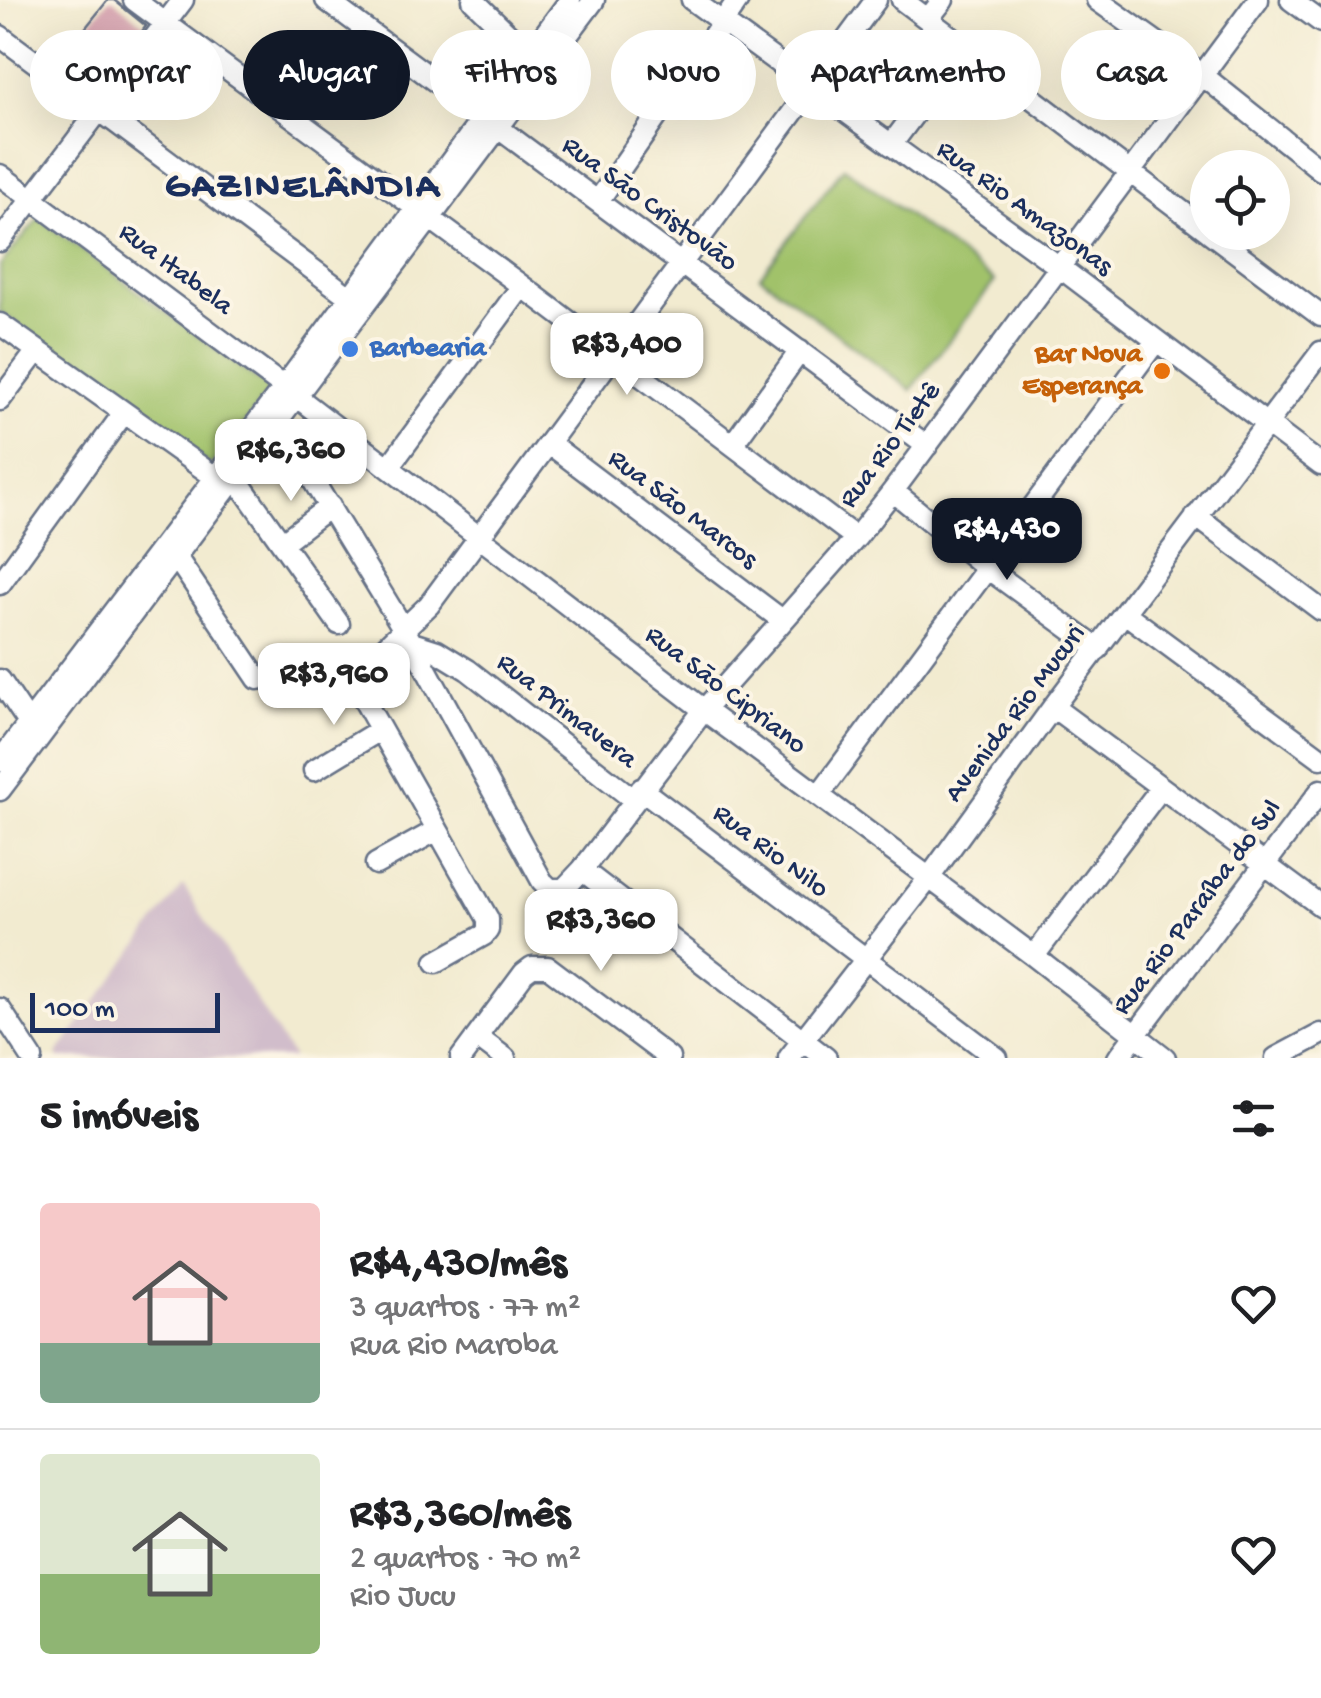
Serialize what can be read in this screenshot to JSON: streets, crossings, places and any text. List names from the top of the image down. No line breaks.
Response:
{"streets":{"street":["Rua São Cristovão","Rua Rio Amazonas","Rua Itabela","Rua Rio Tietê","Rua São Marcos","Rua São Cipriano","Rua Primavera","Avenida Rio Mucuri","Rua Rio Nilo","Rua Rio Paraíba do Sul"]},"crossings":[["Rua São Cristovão","Rua Rio Tietê"],["Rua Rio Amazonas","Rua Rio Tietê"],["Rua Rio Amazonas","Avenida Rio Mucuri"],["Rua Itabela","Rua São Cipriano"],["Rua Rio Tietê","Rua São Marcos"],["Rua Rio Tietê","Rua São Cipriano"],["Rua Rio Tietê","Rua Primavera"],["Rua Rio Tietê","Rua Rio Nilo"],["Rua São Cipriano","Avenida Rio Mucuri"],["Rua São Cipriano","Rua Rio Paraíba do Sul"],["Rua Primavera","Rua Rio Nilo"],["Avenida Rio Mucuri","Rua Rio Nilo"]],"districts":["GAZINELÂNDIA"],"places":["Barbearia","Bar Nova Esperança"],"scale_bar":"100 m","page":{"chip":["Comprar","Alugar","Filtros","Novo","Apartamento","Casa"],"price":["R$3,400","R$6,360","R$4,430","R$3,960","R$3,360"],"scale":"100 m","heading":"5 imóveis","list":[{"name":"R$4,430/mês","note":"3 quartos · 77 m² · Rua Rio Maroba"},{"name":"R$3,360/mês","note":"2 quartos · 70 m² · Rio Jucu"}]}}
